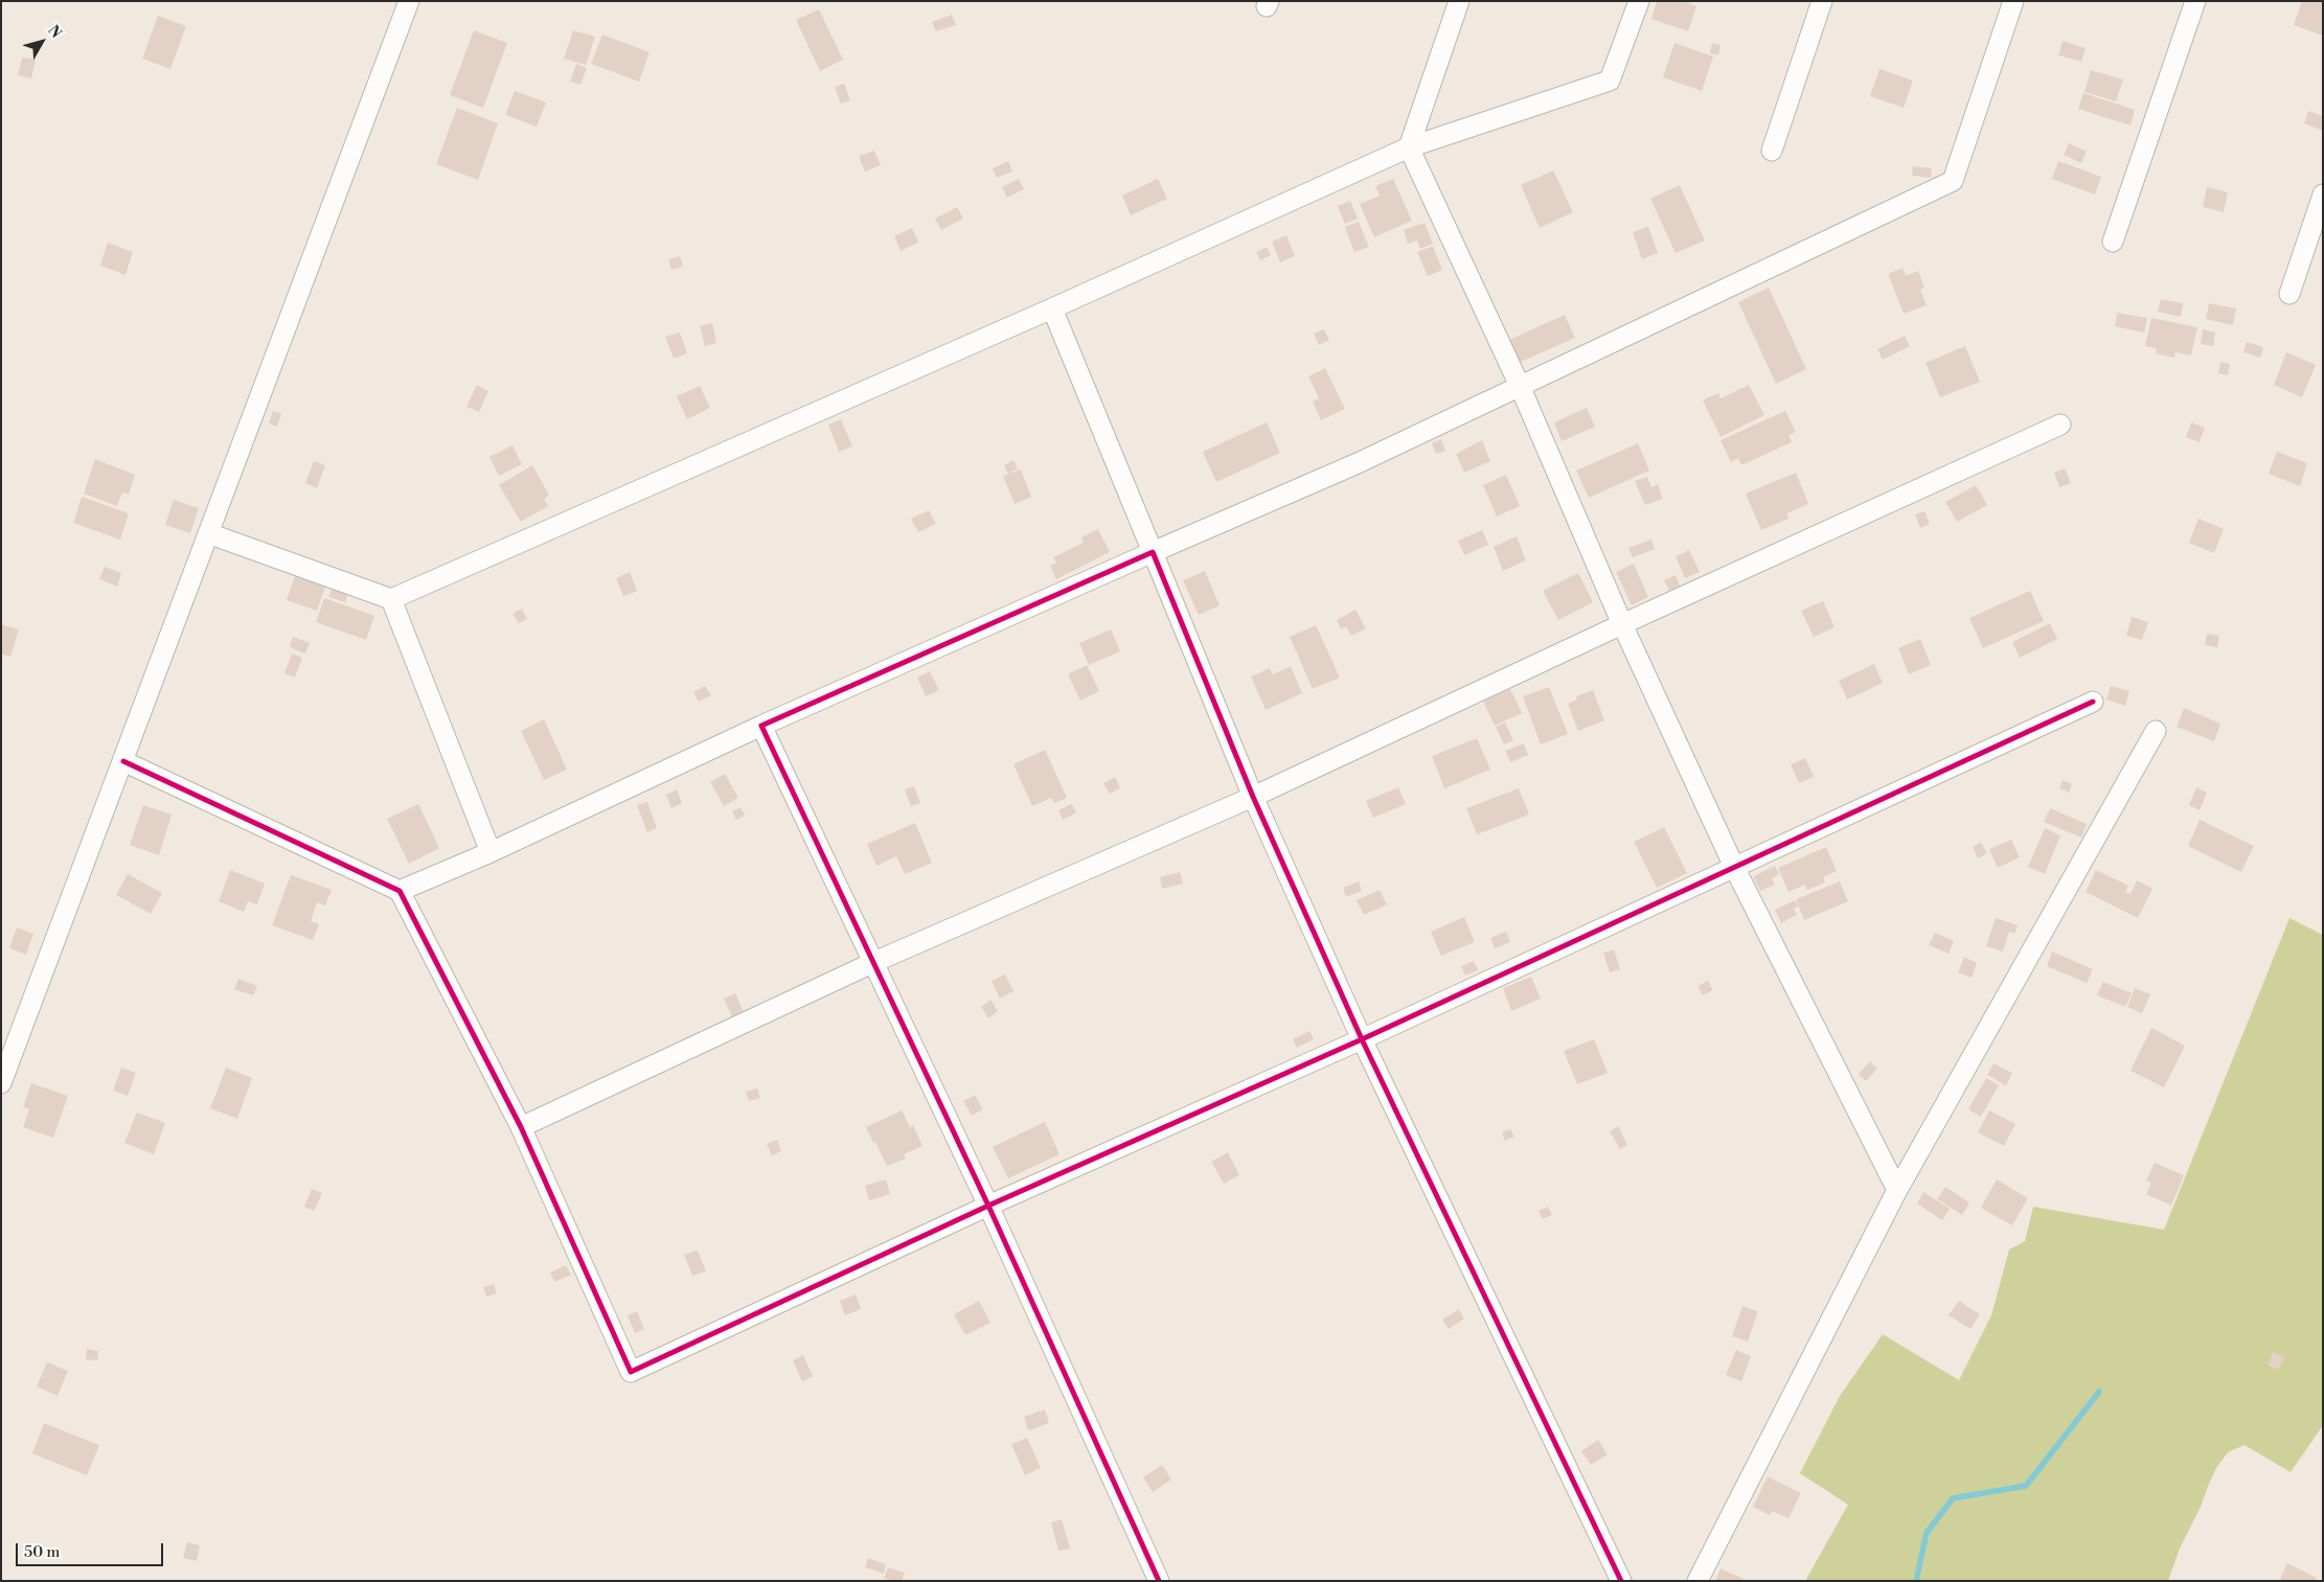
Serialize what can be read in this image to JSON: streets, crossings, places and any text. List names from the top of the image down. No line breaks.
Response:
{"scale_bar":"50 m","north":"top right"}
